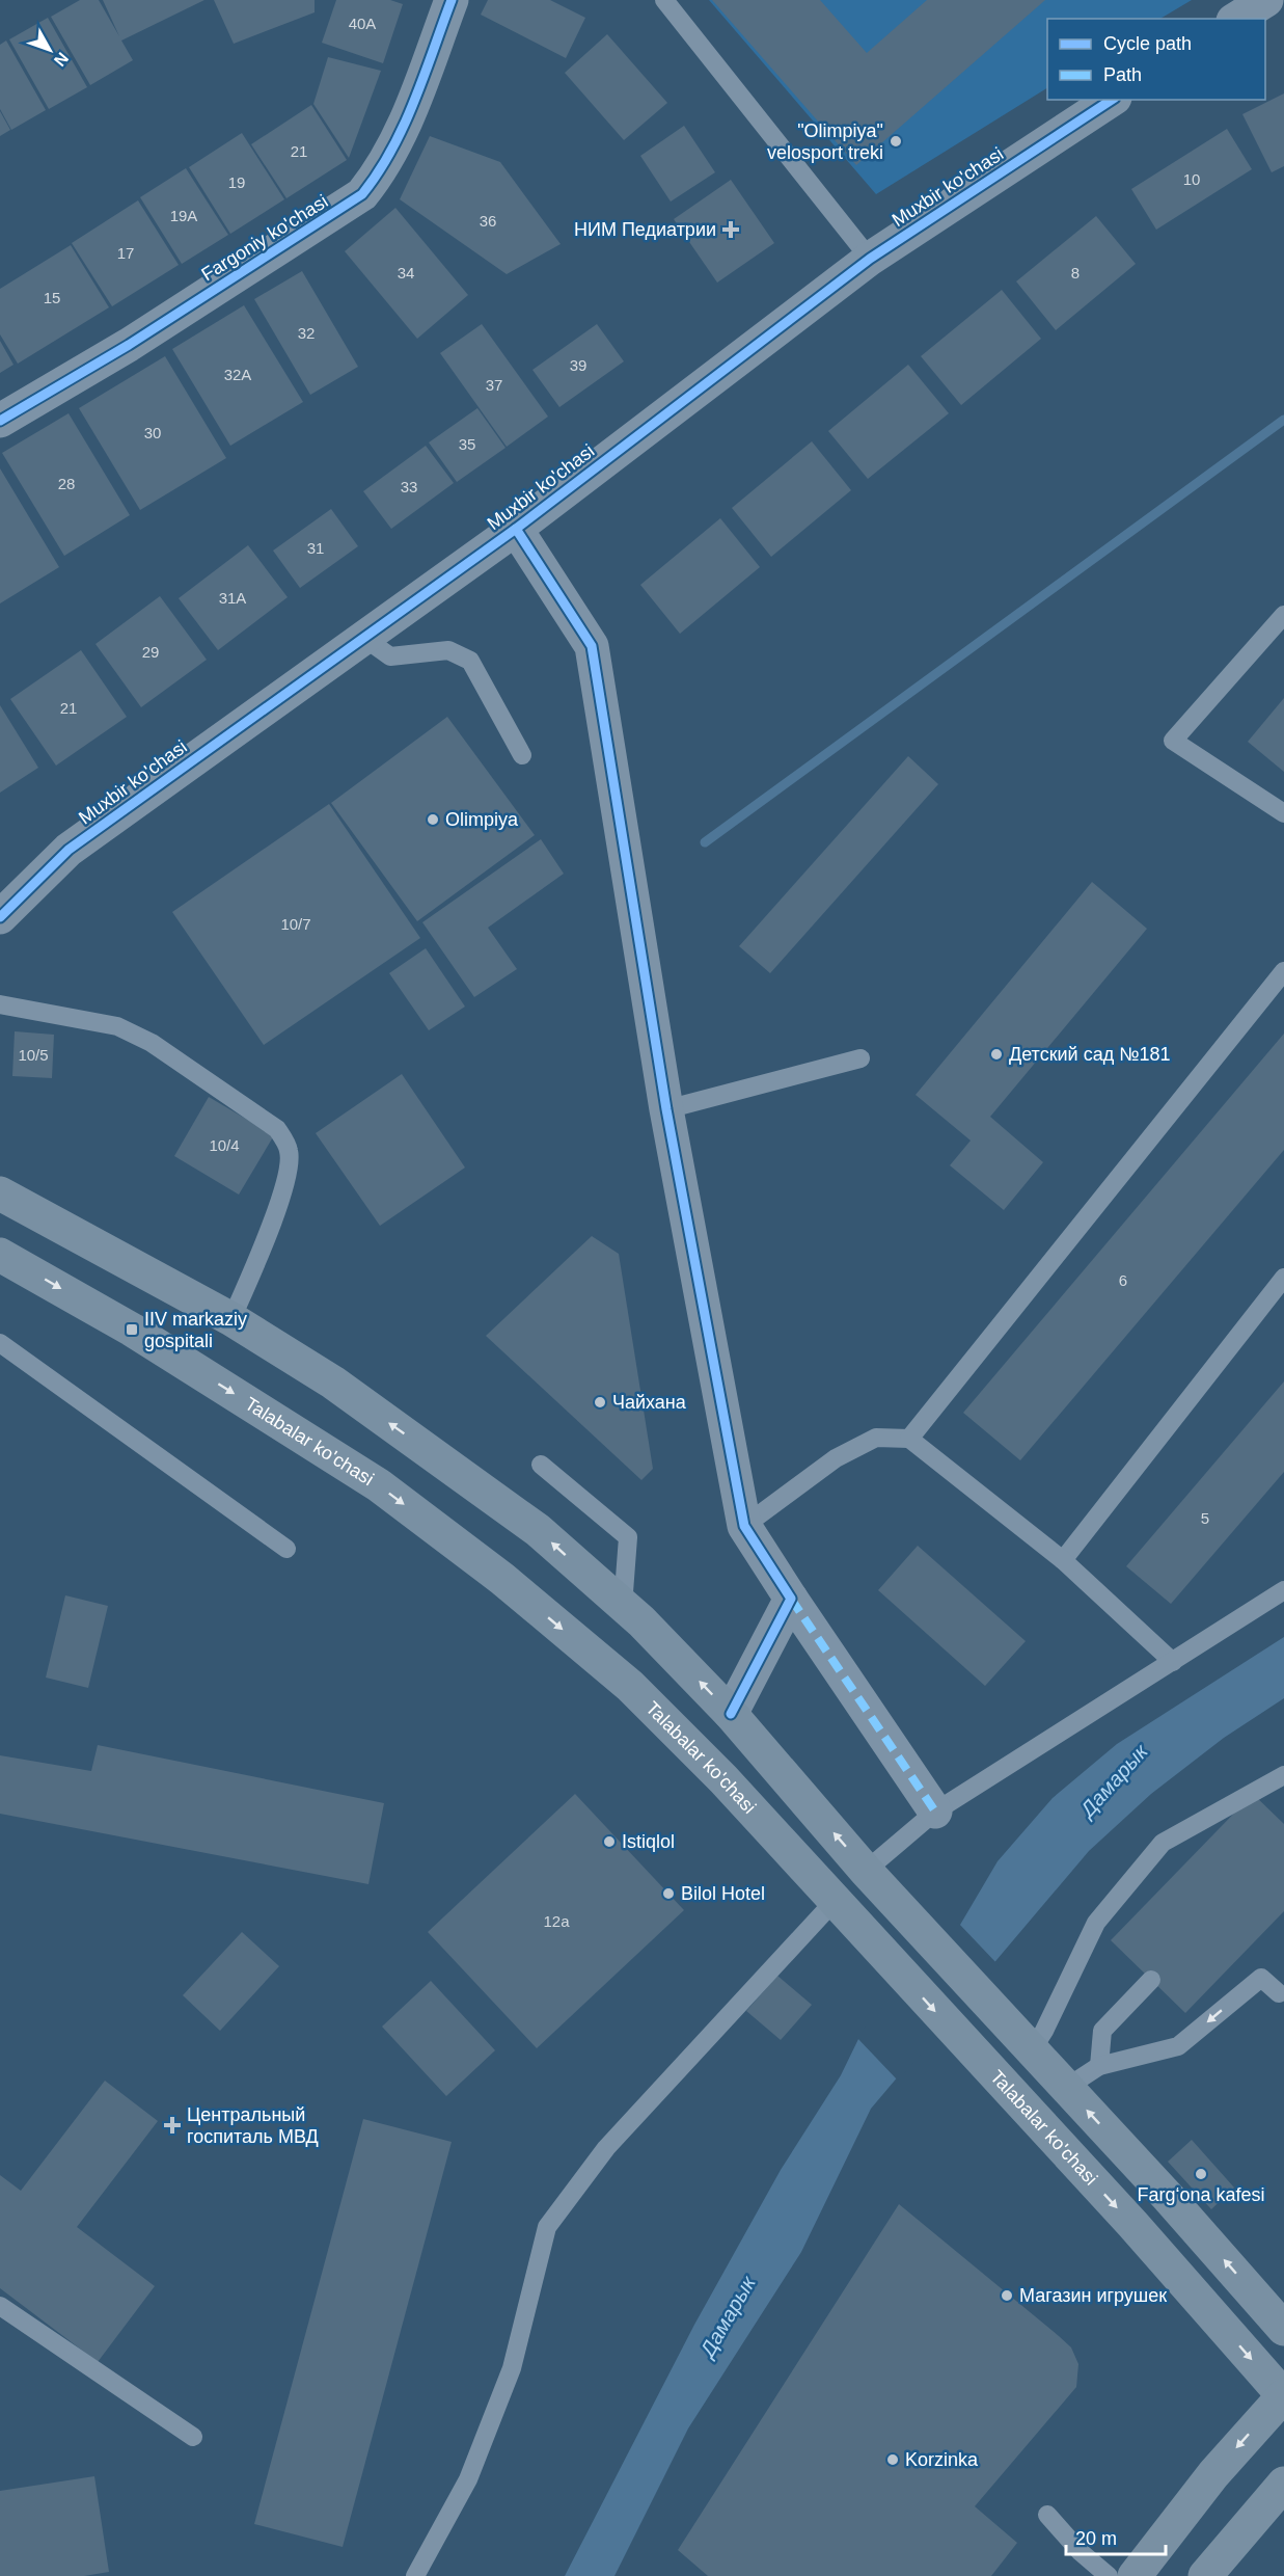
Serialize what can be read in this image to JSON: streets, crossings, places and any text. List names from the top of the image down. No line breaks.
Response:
{"streets":{"main road":["Talabalar ko'chasi"],"street":["Muxbir ko'chasi","Fargoniy ko'chasi"]},"water":["Дамарык"],"places":{"other":["\"Olimpiya\" velosport treki","Olimpiya","Детский сад №181","Чайхана","Istiqlol","Bilol Hotel","Farg‘ona kafesi","Магазин игрушек","Korzinka"],"health":["НИМ Педиатрии","Центральный госпиталь МВД"],"transit":["IIV markaziy gospitali"]},"house_numbers":["40A","21","10","19","19A","36","17","34","8","15","32","39","32A","37","30","35","28","33","31","31A","29","21","10/7","10/5","10/4","6","5","12a"],"legend":["Cycle path","Path"],"scale_bar":"20 m","north":"bottom right"}
